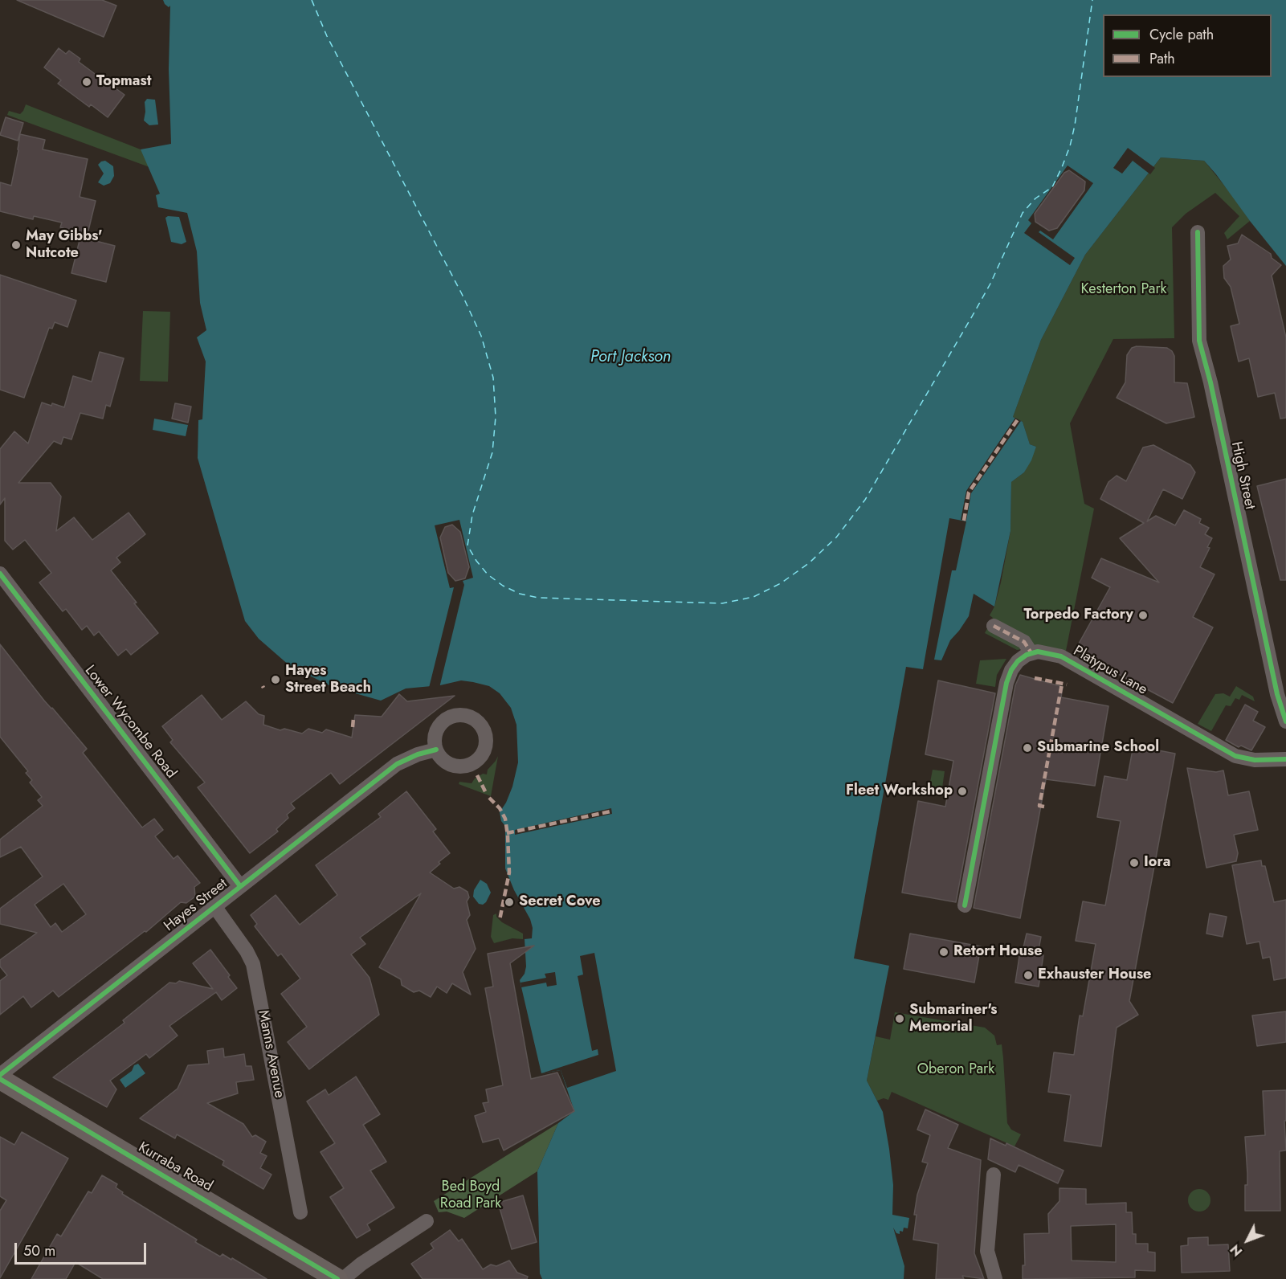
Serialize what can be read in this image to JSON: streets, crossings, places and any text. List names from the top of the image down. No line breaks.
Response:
{"streets":{"main road":["Kurraba Road"],"street":["High Street","Platypus Lane","Lower Wycombe Road","Hayes Street","Manns Avenue"]},"crossings":[["Lower Wycombe Road","Hayes Street"],["Hayes Street","Manns Avenue"]],"water":["Port Jackson"],"parks":["Kesterton Park","Oberon Park","Bed Boyd Road Park"],"places":["Topmast","May Gibbs' Nutcote","Torpedo Factory","Hayes Street Beach","Submarine School","Fleet Workshop","Iora","Secret Cove","Retort House","Exhauster House","Submariner's Memorial"],"legend":["Cycle path","Path"],"scale_bar":"50 m","north":"bottom left"}
